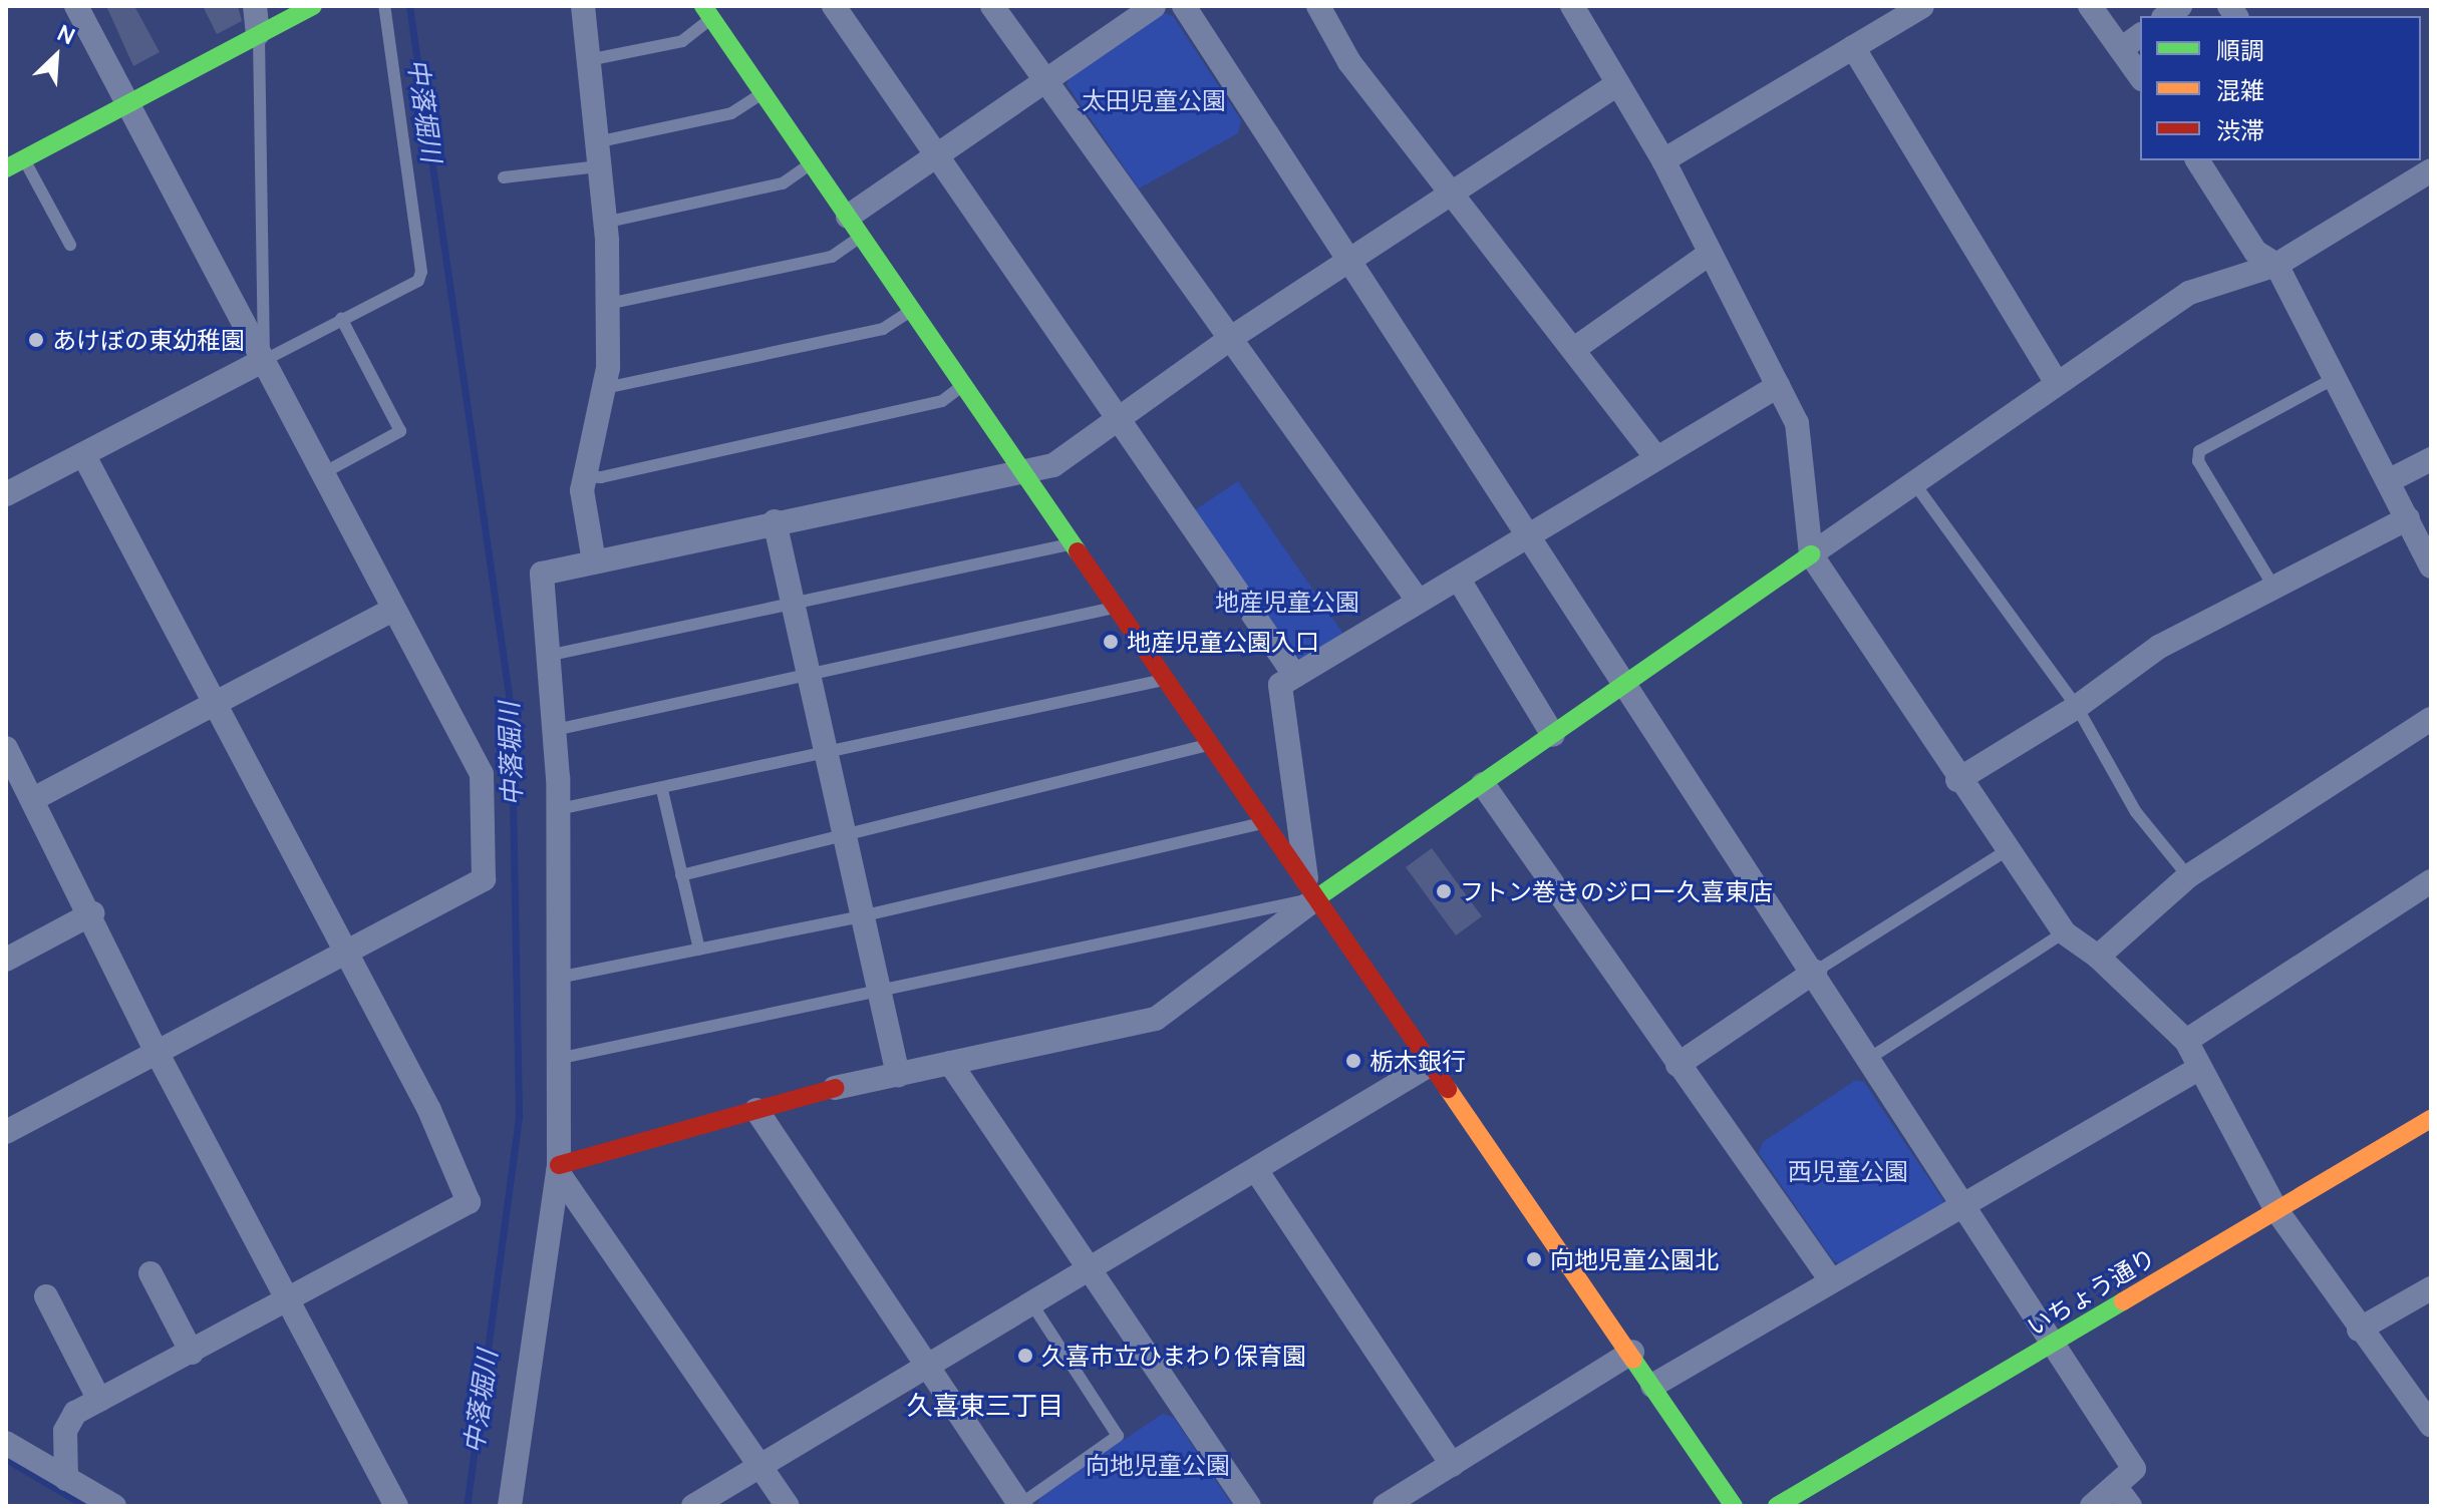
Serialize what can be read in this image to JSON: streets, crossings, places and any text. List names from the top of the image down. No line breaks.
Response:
{"streets":{"street":["いちょう通り"]},"districts":["久喜東三丁目"],"water":["中落堀川"],"parks":["太田児童公園","地産児童公園","西児童公園","向地児童公園"],"places":["あけぼの東幼稚園","地産児童公園入口","フトン巻きのジロー久喜東店","栃木銀行","向地児童公園北","久喜市立ひまわり保育園"],"legend":["順調","混雑","渋滞"],"north":"top right"}
